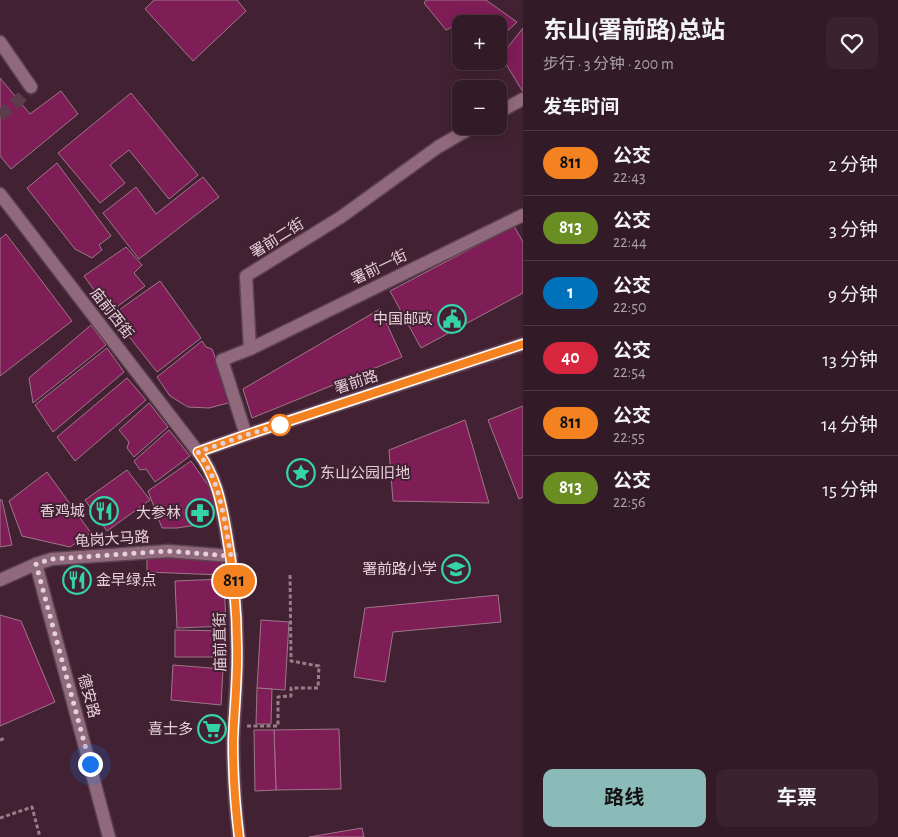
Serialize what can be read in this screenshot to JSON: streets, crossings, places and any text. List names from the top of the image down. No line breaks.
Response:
{"streets":{"street":["署前二街","署前一街","庙前西街","署前路","龟岗大马路","庙前直街","德安路"]},"crossings":[["署前二街","署前一街"],["庙前西街","署前路"],["庙前西街","庙前直街"],["署前路","庙前直街"],["龟岗大马路","庙前直街"],["龟岗大马路","德安路"]],"places":{"public building":["中国邮政"],"place":["东山公园旧地"],"restaurant":["香鸡城","金早绿点"],"pharmacy":["大参林"],"school or university":["署前路小学"],"supermarket":["喜士多"]},"lines":["bus line 811"],"page":{"on_map":"811","heading":[["东山(署前路)总站","步行 · 3 分钟 · 200 m"],"发车时间"],"map_buttons":["+","−"],"list":[{"mark":"811","name":"公交","note":"22:43","value":"2 分钟"},{"mark":"813","name":"公交","note":"22:44","value":"3 分钟"},{"mark":"1","name":"公交","note":"22:50","value":"9 分钟"},{"mark":"40","name":"公交","note":"22:54","value":"13 分钟"},{"mark":"811","name":"公交","note":"22:55","value":"14 分钟"},{"mark":"813","name":"公交","note":"22:56","value":"15 分钟"}],"buttons":["路线","车票"]}}
